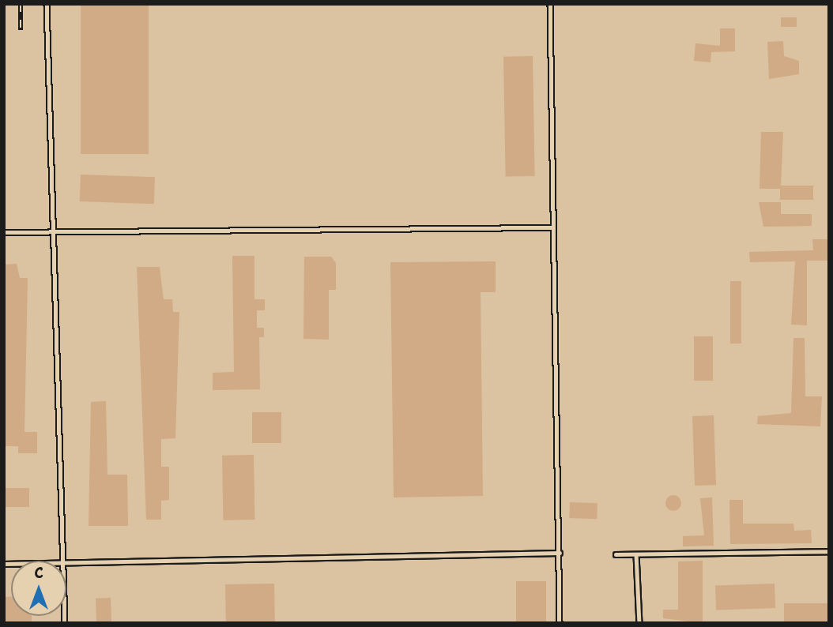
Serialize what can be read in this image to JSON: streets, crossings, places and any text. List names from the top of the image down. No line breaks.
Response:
{"north":"top"}
